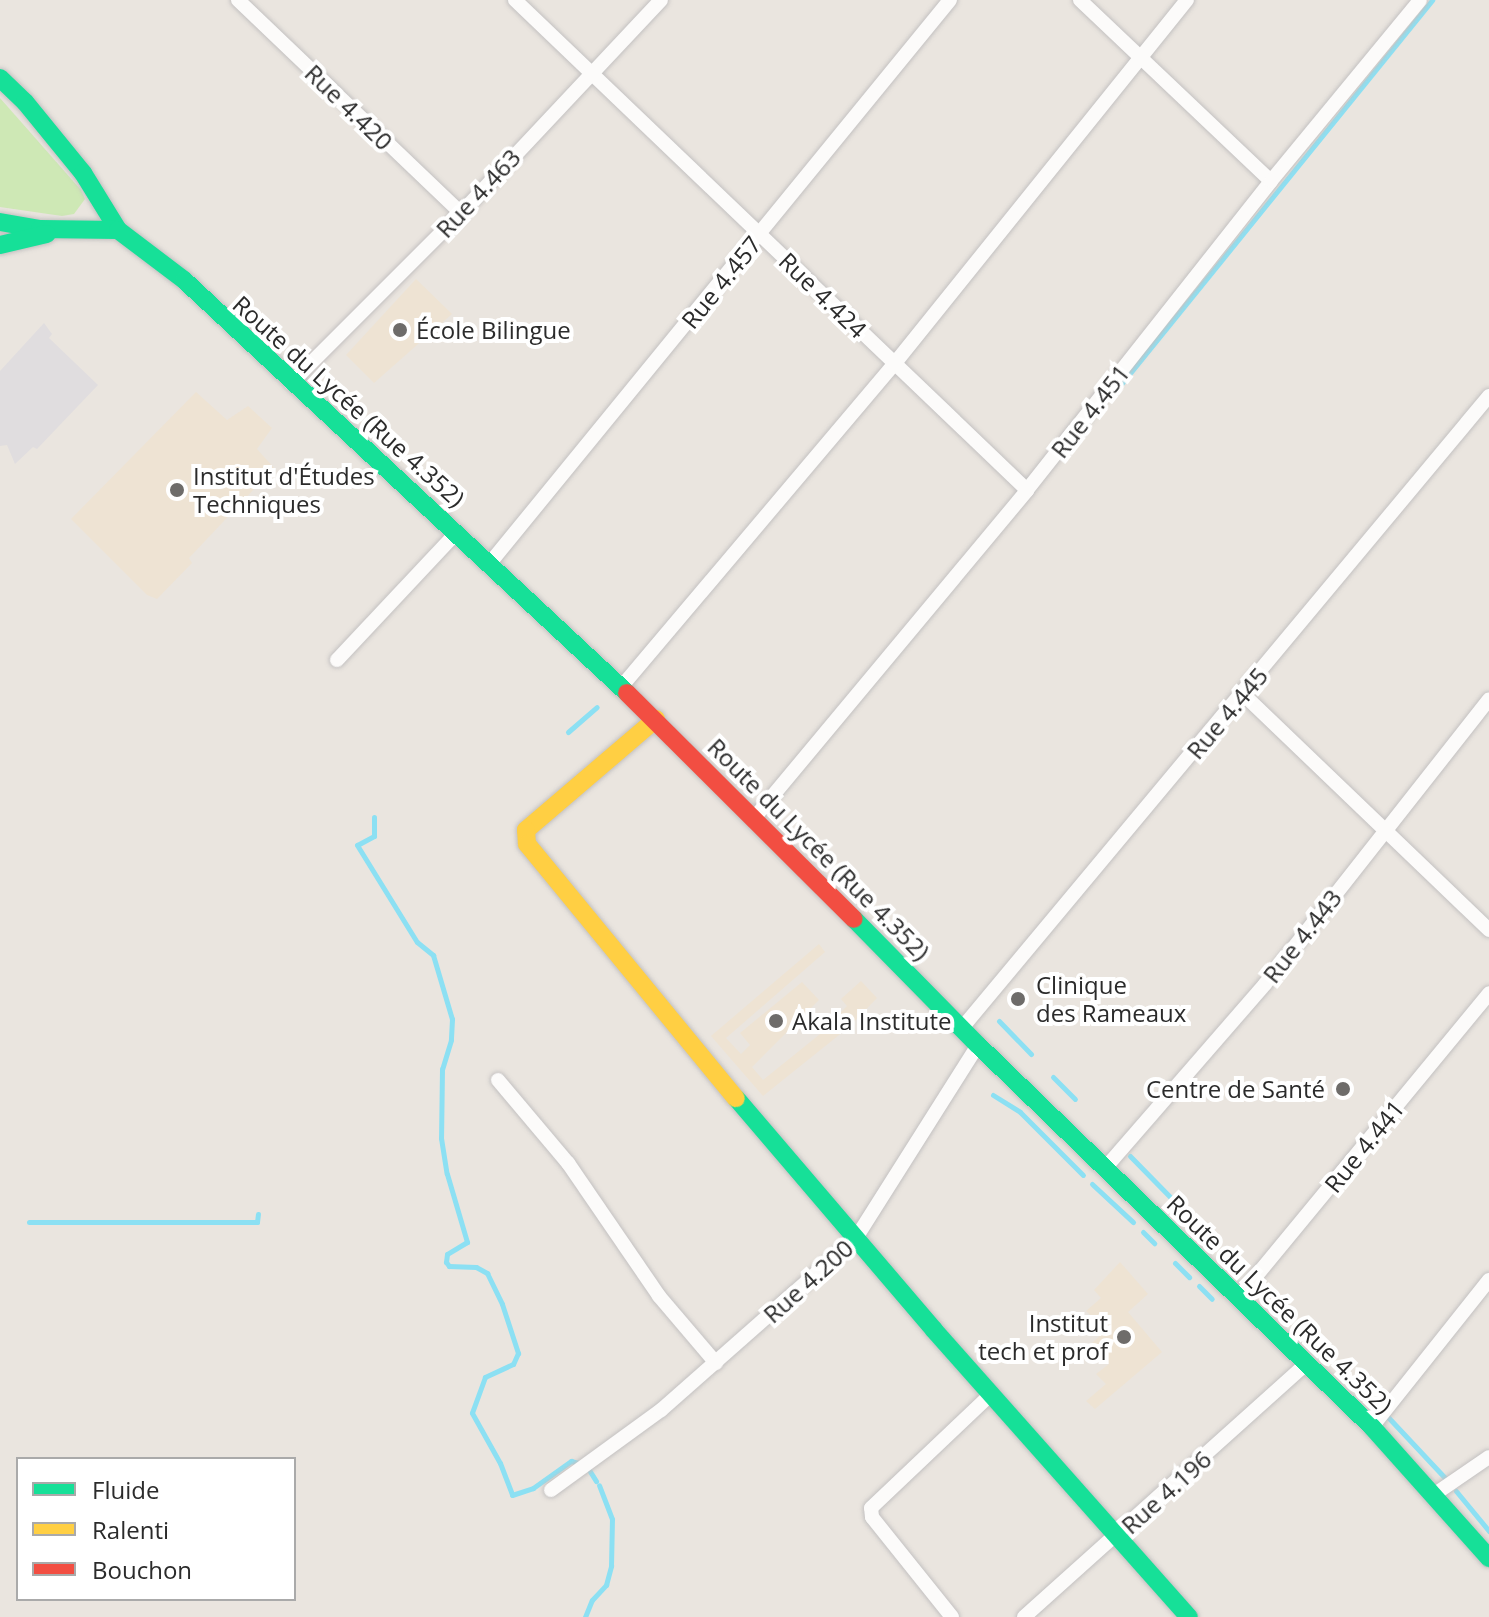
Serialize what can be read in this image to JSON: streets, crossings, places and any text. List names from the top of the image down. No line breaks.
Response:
{"streets":{"main road":["Route du Lycée (Rue 4.352)"],"street":["Rue 4.420","Rue 4.463","Rue 4.457","Rue 4.424","Rue 4.451","Rue 4.445","Rue 4.443","Rue 4.441","Rue 4.200","Rue 4.196"]},"crossings":[["Rue 4.420","Rue 4.463"],["Rue 4.463","Rue 4.424"],["Rue 4.463","Route du Lycée (Rue 4.352)"],["Rue 4.457","Rue 4.424"],["Rue 4.457","Route du Lycée (Rue 4.352)"],["Rue 4.424","Rue 4.451"],["Route du Lycée (Rue 4.352)","Rue 4.451"],["Route du Lycée (Rue 4.352)","Rue 4.445"],["Route du Lycée (Rue 4.352)","Rue 4.443"],["Route du Lycée (Rue 4.352)","Rue 4.441"],["Route du Lycée (Rue 4.352)","Rue 4.200"],["Route du Lycée (Rue 4.352)","Rue 4.196"]],"places":["École Bilingue","Institut d'Études Techniques","Clinique des Rameaux","Akala Institute","Centre de Santé","Institut tech et prof"],"legend":["Fluide","Ralenti","Bouchon"]}
